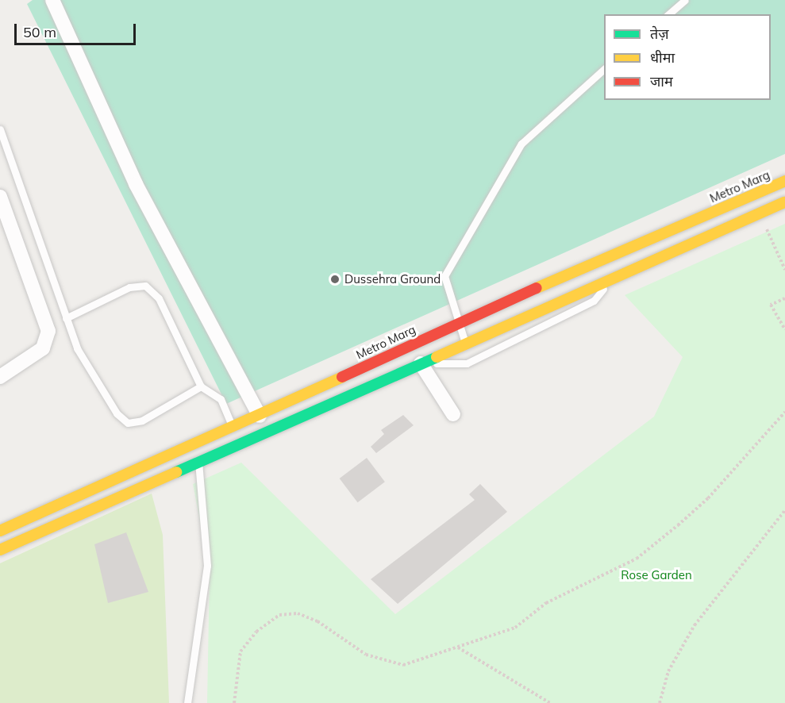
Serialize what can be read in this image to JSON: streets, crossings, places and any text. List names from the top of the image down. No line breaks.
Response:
{"streets":{"street":["Metro Marg"]},"parks":["Rose Garden"],"places":["Dussehra Ground"],"legend":["तेज़","धीमा","जाम"],"scale_bar":"50 m"}
